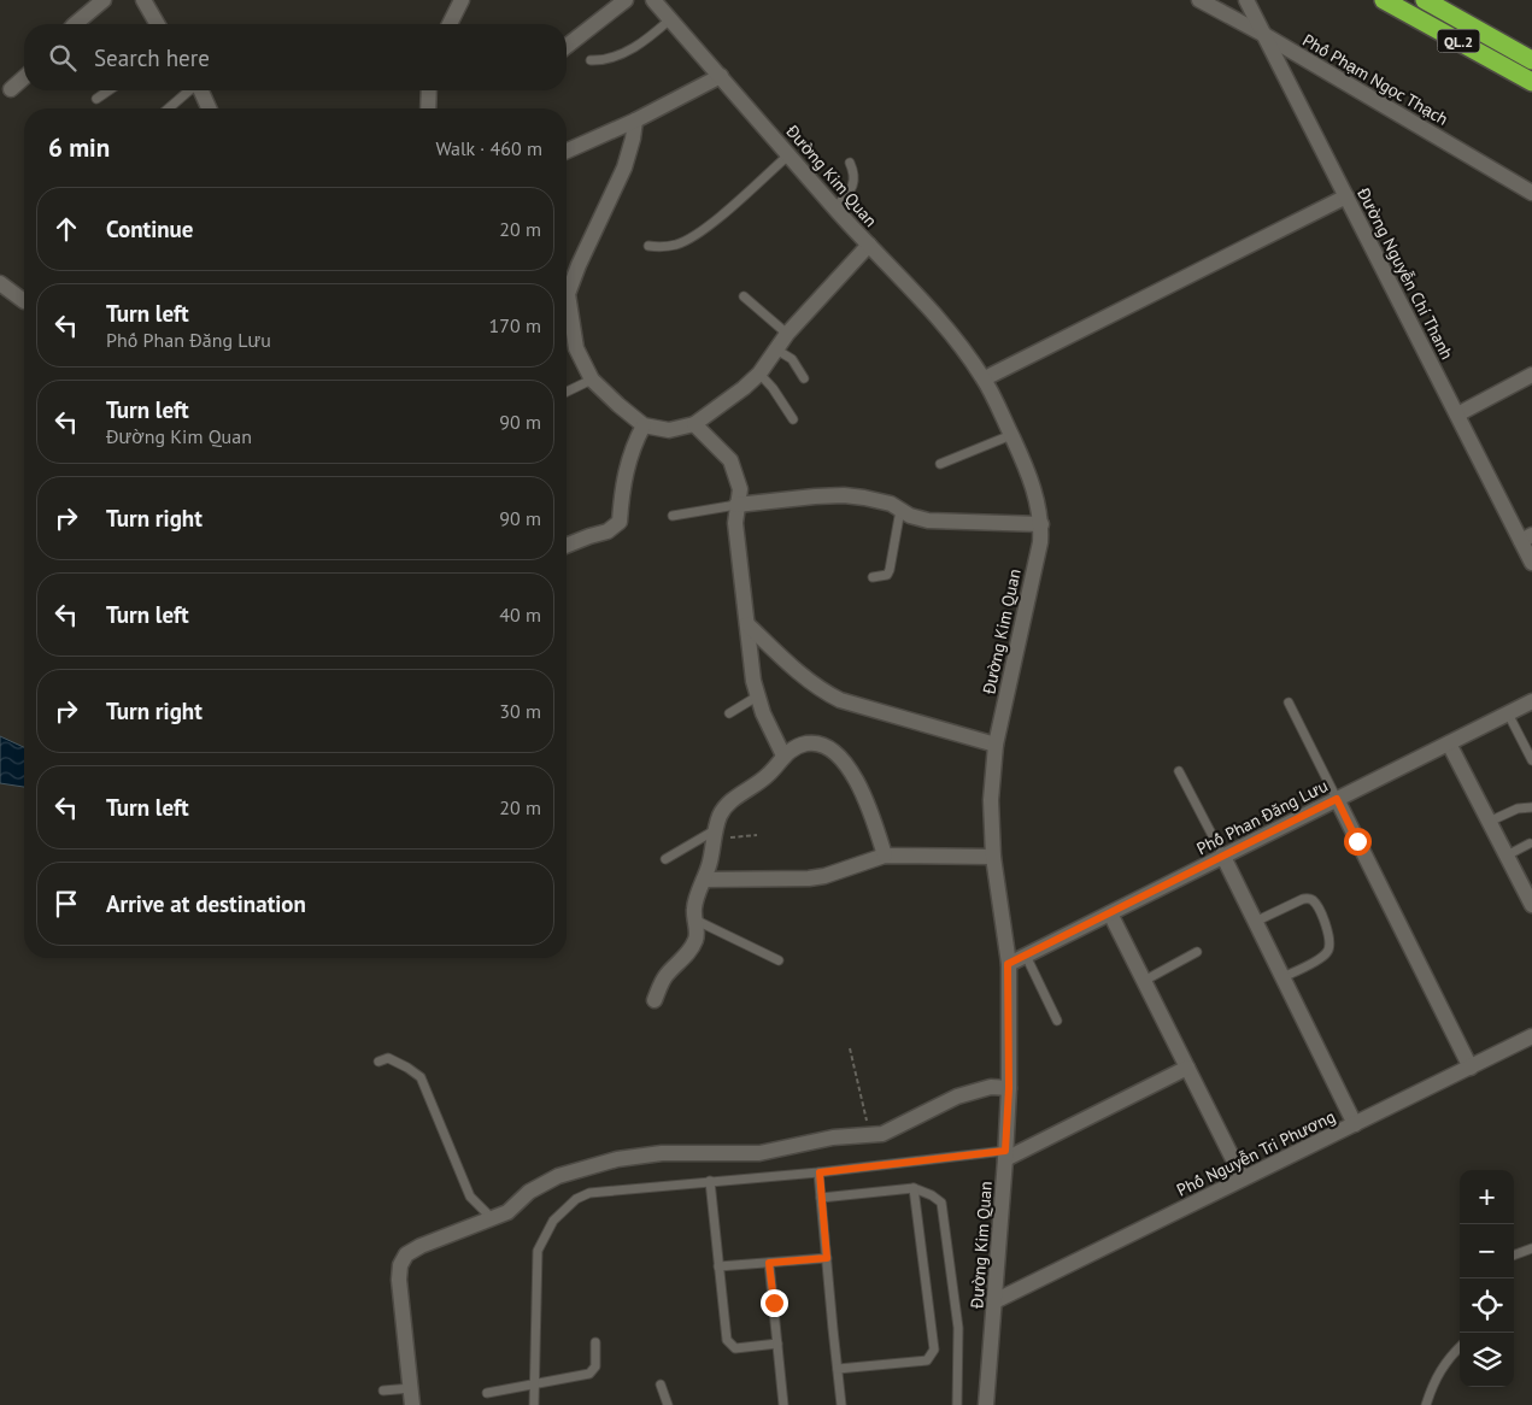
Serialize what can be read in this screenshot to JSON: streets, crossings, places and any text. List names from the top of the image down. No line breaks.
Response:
{"streets":{"highway":["QL.2"],"street":["Phố Phạm Ngọc Thạch","Đường Kim Quan","Đường Nguyễn Chí Thanh","Phố Phan Đăng Lưu","Phố Nguyễn Tri Phương"]},"crossings":[["Phố Phạm Ngọc Thạch","Đường Nguyễn Chí Thanh"],["Đường Kim Quan","Phố Phan Đăng Lưu"],["Đường Kim Quan","Phố Nguyễn Tri Phương"]],"page":{"search":"Search here","heading":["6 min","Walk · 460 m"],"list":[["Continue","20 m"],["Turn left","Phố Phan Đăng Lưu","170 m"],["Turn left","Đường Kim Quan","90 m"],["Turn right","90 m"],["Turn left","40 m"],["Turn right","30 m"],["Turn left","20 m"],"Arrive at destination"],"map_buttons":["+","−"]}}
